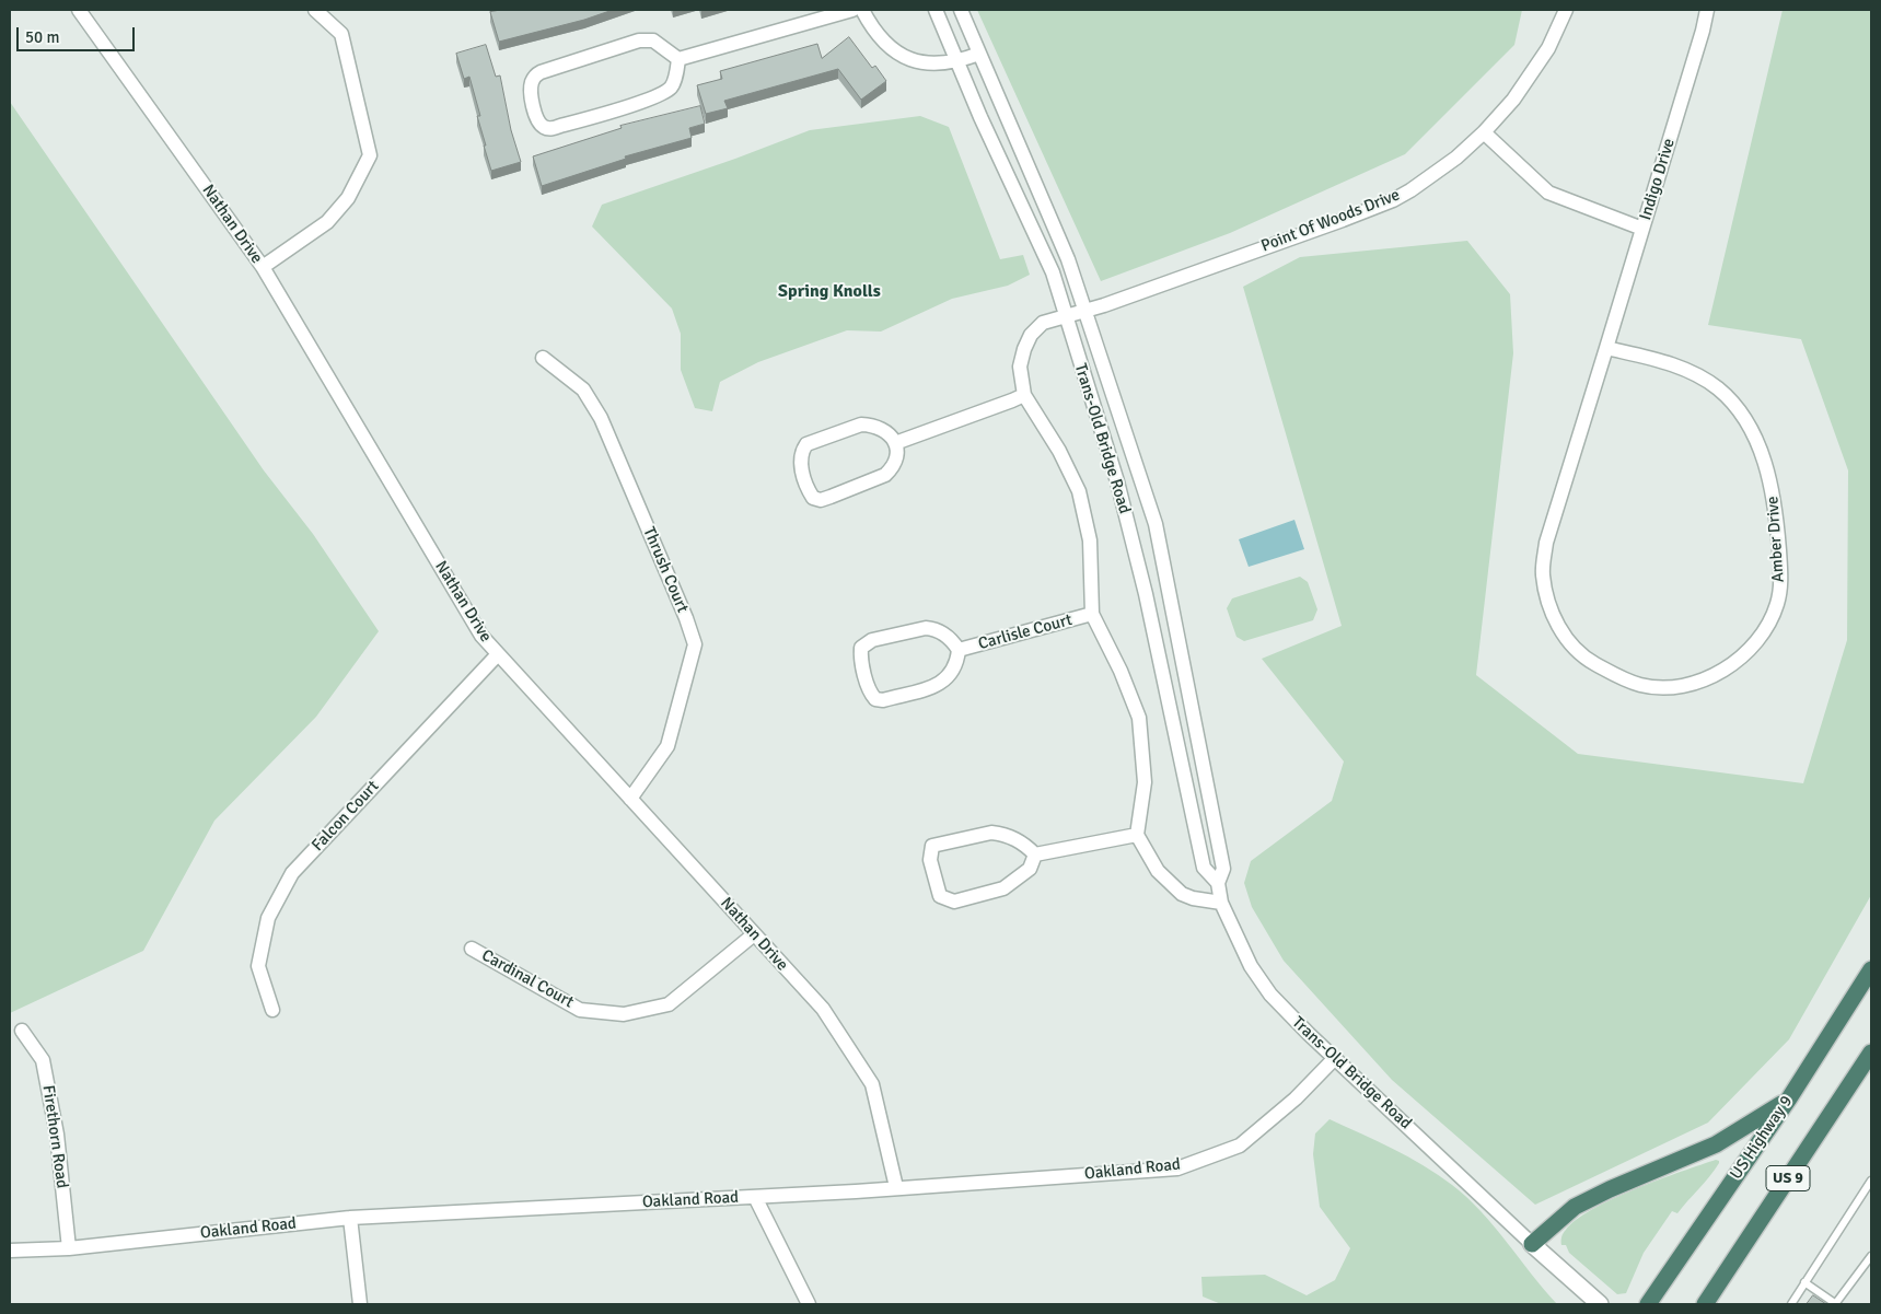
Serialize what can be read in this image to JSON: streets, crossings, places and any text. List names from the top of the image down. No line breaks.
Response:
{"streets":{"highway":["US Highway 9","US 9"],"street":["Indigo Drive","Point Of Woods Drive","Nathan Drive","Trans-Old Bridge Road","Amber Drive","Thrush Court","Carlisle Court","Falcon Court","Cardinal Court","Firethorn Road","Oakland Road"]},"crossings":[["Indigo Drive","Amber Drive"],["Point Of Woods Drive","Trans-Old Bridge Road"],["Point Of Woods Drive","Carlisle Court"],["Nathan Drive","Thrush Court"],["Nathan Drive","Falcon Court"],["Nathan Drive","Cardinal Court"],["Nathan Drive","Oakland Road"],["Trans-Old Bridge Road","Carlisle Court"],["Trans-Old Bridge Road","Oakland Road"],["Firethorn Road","Oakland Road"]],"districts":["Spring Knolls"],"scale_bar":"50 m"}
